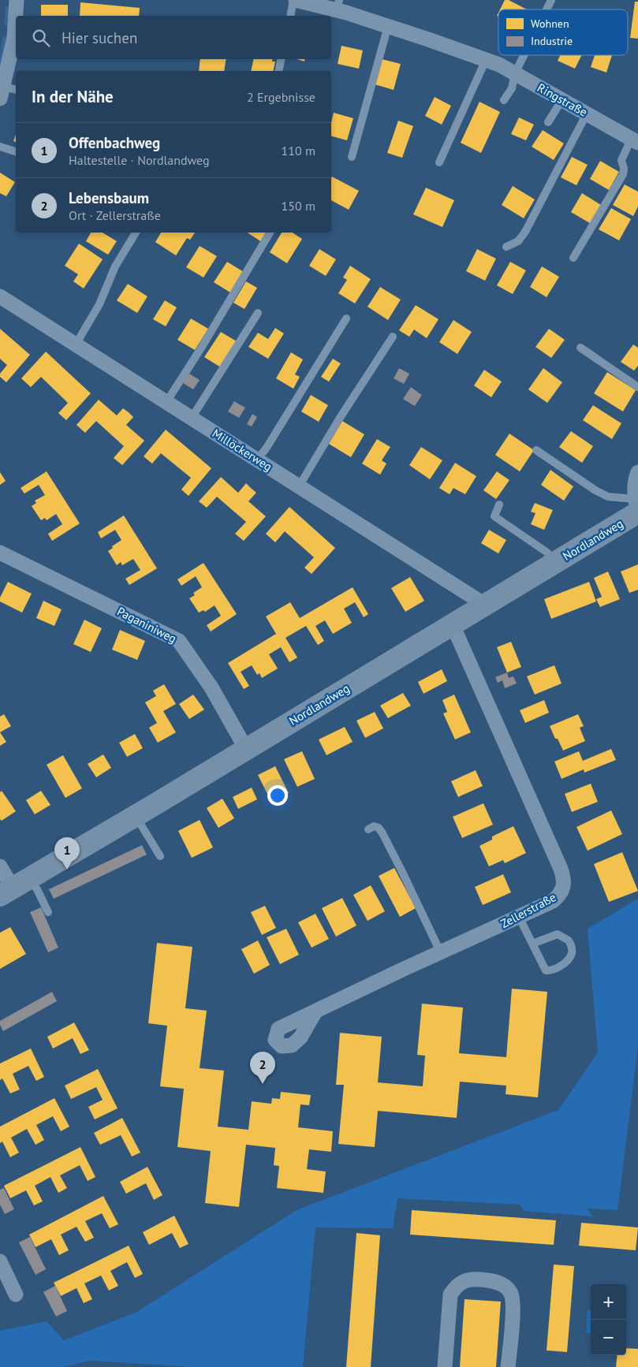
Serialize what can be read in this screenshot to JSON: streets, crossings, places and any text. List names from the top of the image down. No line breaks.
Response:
{"streets":{"street":["Ringstraße","Millöckerweg","Nordlandweg","Paganiniweg","Zellerstraße"]},"crossings":[["Millöckerweg","Nordlandweg"],["Nordlandweg","Paganiniweg"],["Nordlandweg","Zellerstraße"]],"legend":["Wohnen","Industrie"],"page":{"search":"Hier suchen","heading":["In der Nähe","2 Ergebnisse"],"list":[{"mark":"1","name":"Offenbachweg","note":"Haltestelle · Nordlandweg","value":"110 m"},{"mark":"2","name":"Lebensbaum","note":"Ort · Zellerstraße","value":"150 m"}],"pins":["1","2"],"map_buttons":["+","−"]}}
